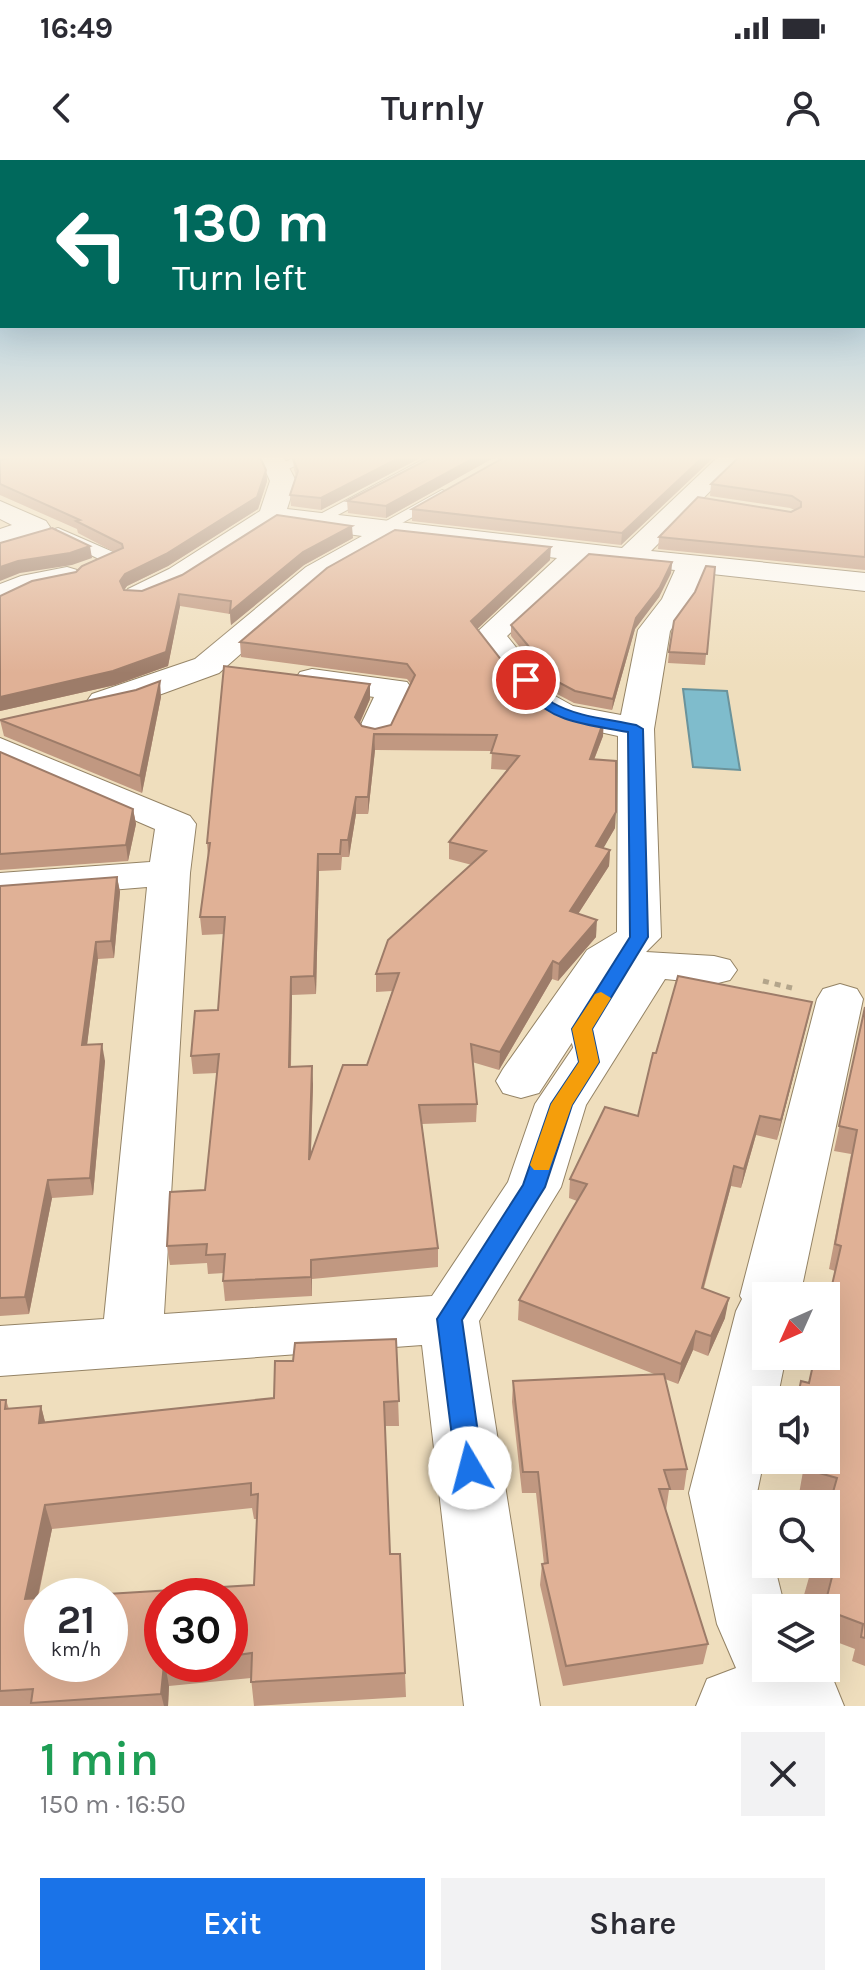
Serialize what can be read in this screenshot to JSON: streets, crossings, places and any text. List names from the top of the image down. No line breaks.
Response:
{"north":"bottom left","page":{"status":"16:49","header":"Turnly","turn":["130 m","Turn left"],"speed":"21 km/h","limit":"30","heading":["1 min","150 m · 16:50"],"buttons":["Exit","Share"]}}
